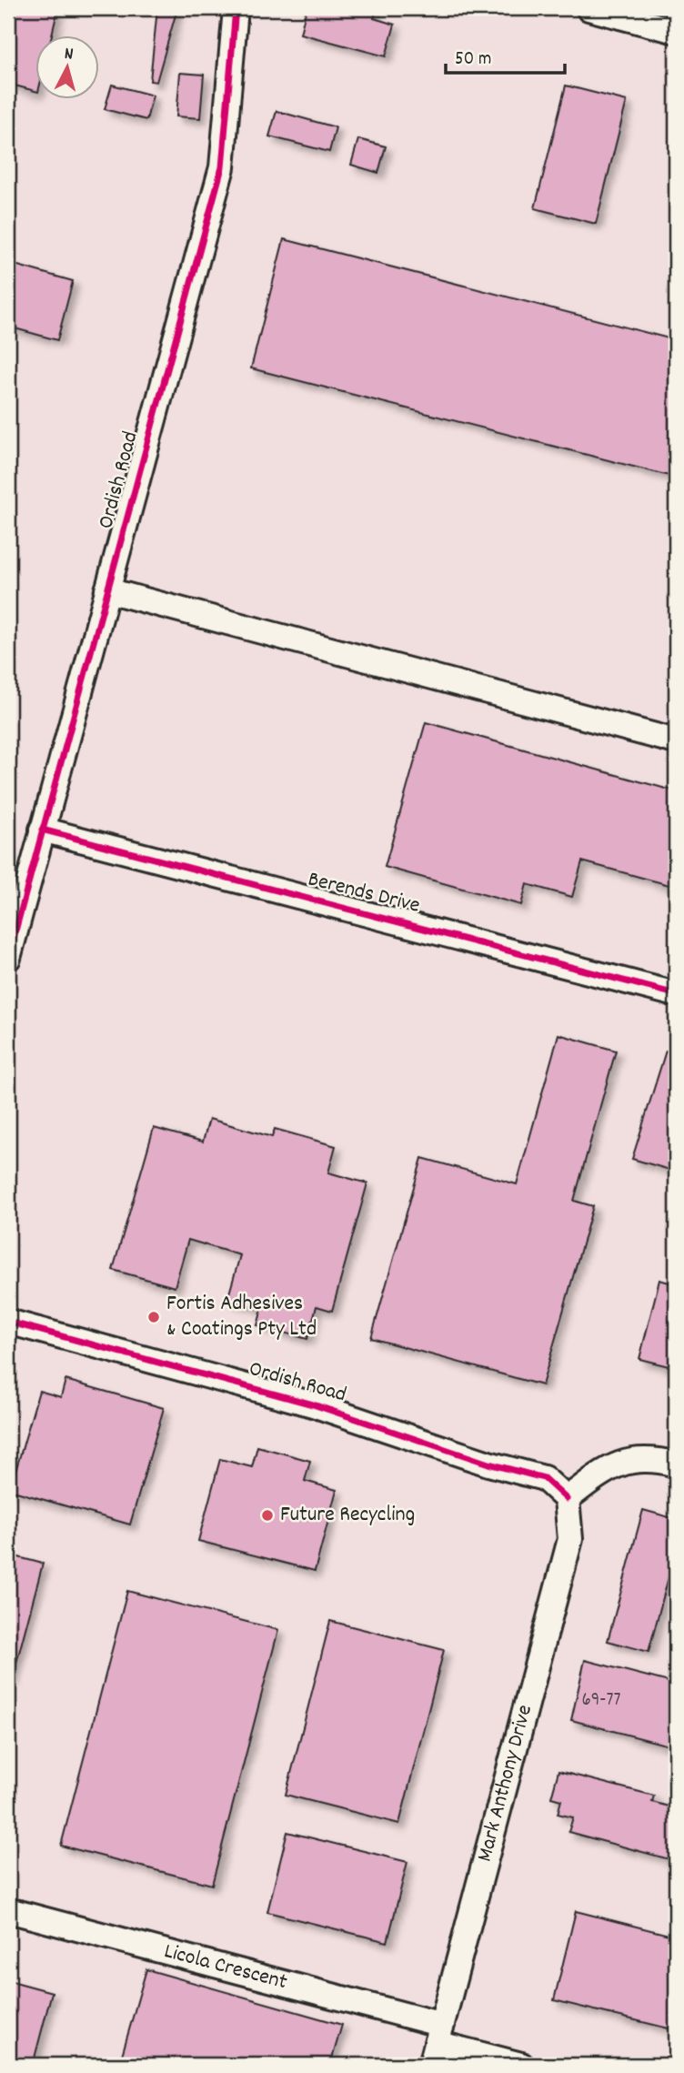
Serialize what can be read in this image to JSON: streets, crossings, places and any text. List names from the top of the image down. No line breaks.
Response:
{"streets":{"street":["Ordish Road","Berends Drive","Mark Anthony Drive","Licola Crescent"]},"crossings":[["Ordish Road","Berends Drive"],["Ordish Road","Mark Anthony Drive"],["Mark Anthony Drive","Licola Crescent"]],"places":["Fortis Adhesives & Coatings Pty Ltd","Future Recycling"],"house_numbers":["69-77"],"scale_bar":"50 m","north":"top"}
